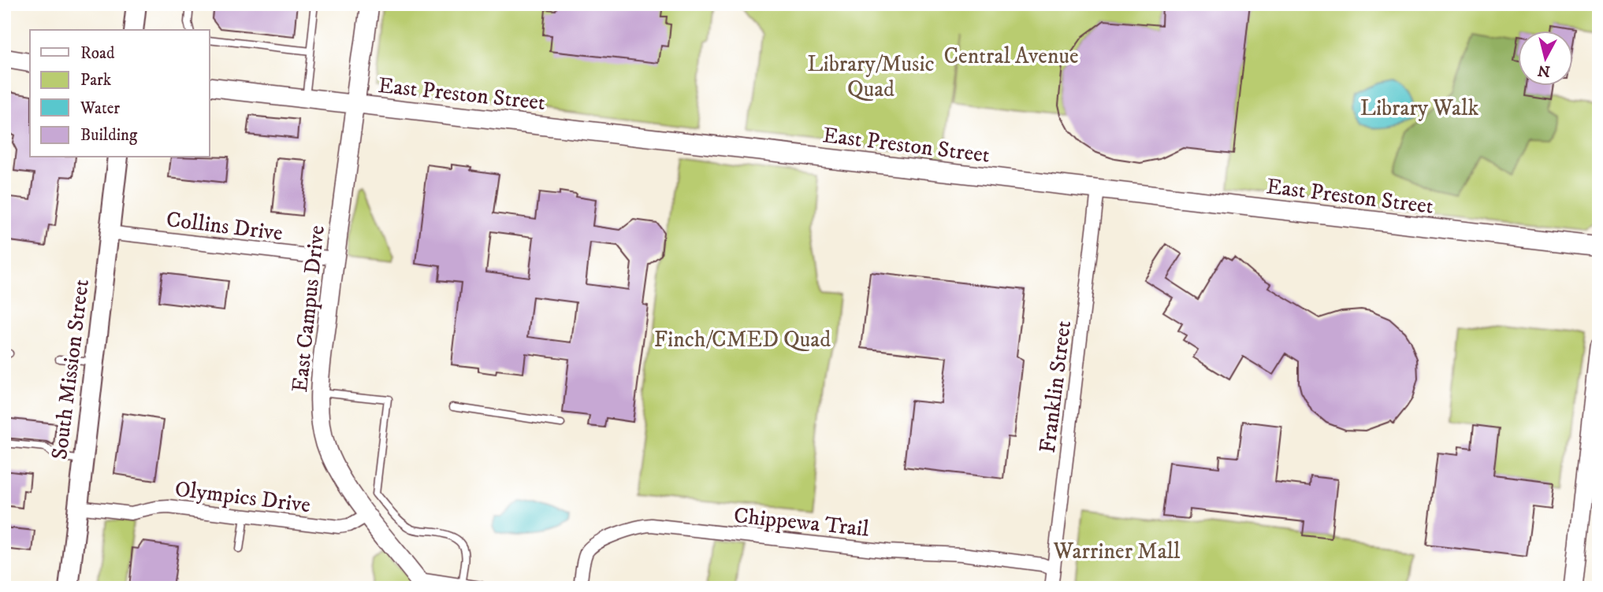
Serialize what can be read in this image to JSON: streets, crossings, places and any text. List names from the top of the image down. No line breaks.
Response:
{"streets":{"main road":["South Mission Street"],"street":["East Preston Street","Collins Drive","East Campus Drive","Franklin Street","Olympics Drive","Chippewa Trail"]},"crossings":[["East Preston Street","East Campus Drive"],["East Preston Street","Franklin Street"],["Collins Drive","East Campus Drive"],["Collins Drive","South Mission Street"],["East Campus Drive","Olympics Drive"],["South Mission Street","Olympics Drive"],["Franklin Street","Chippewa Trail"]],"parks":["Central Avenue","Library/Music Quad","Library Walk","Finch/CMED Quad","Warriner Mall"],"legend":["Road","Park","Water","Building"],"north":"bottom"}
